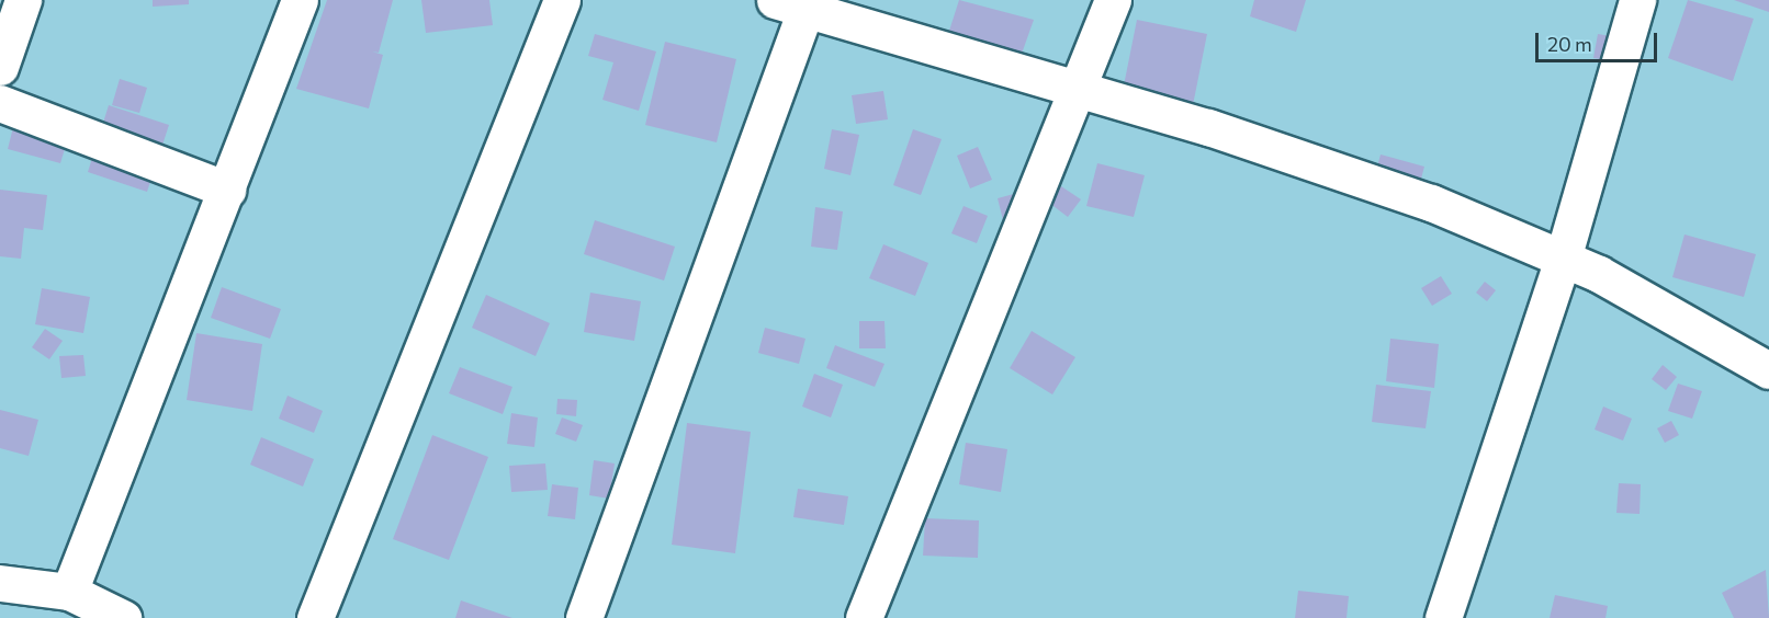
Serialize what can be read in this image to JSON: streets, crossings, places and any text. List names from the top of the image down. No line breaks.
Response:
{"scale_bar":"20 m"}
